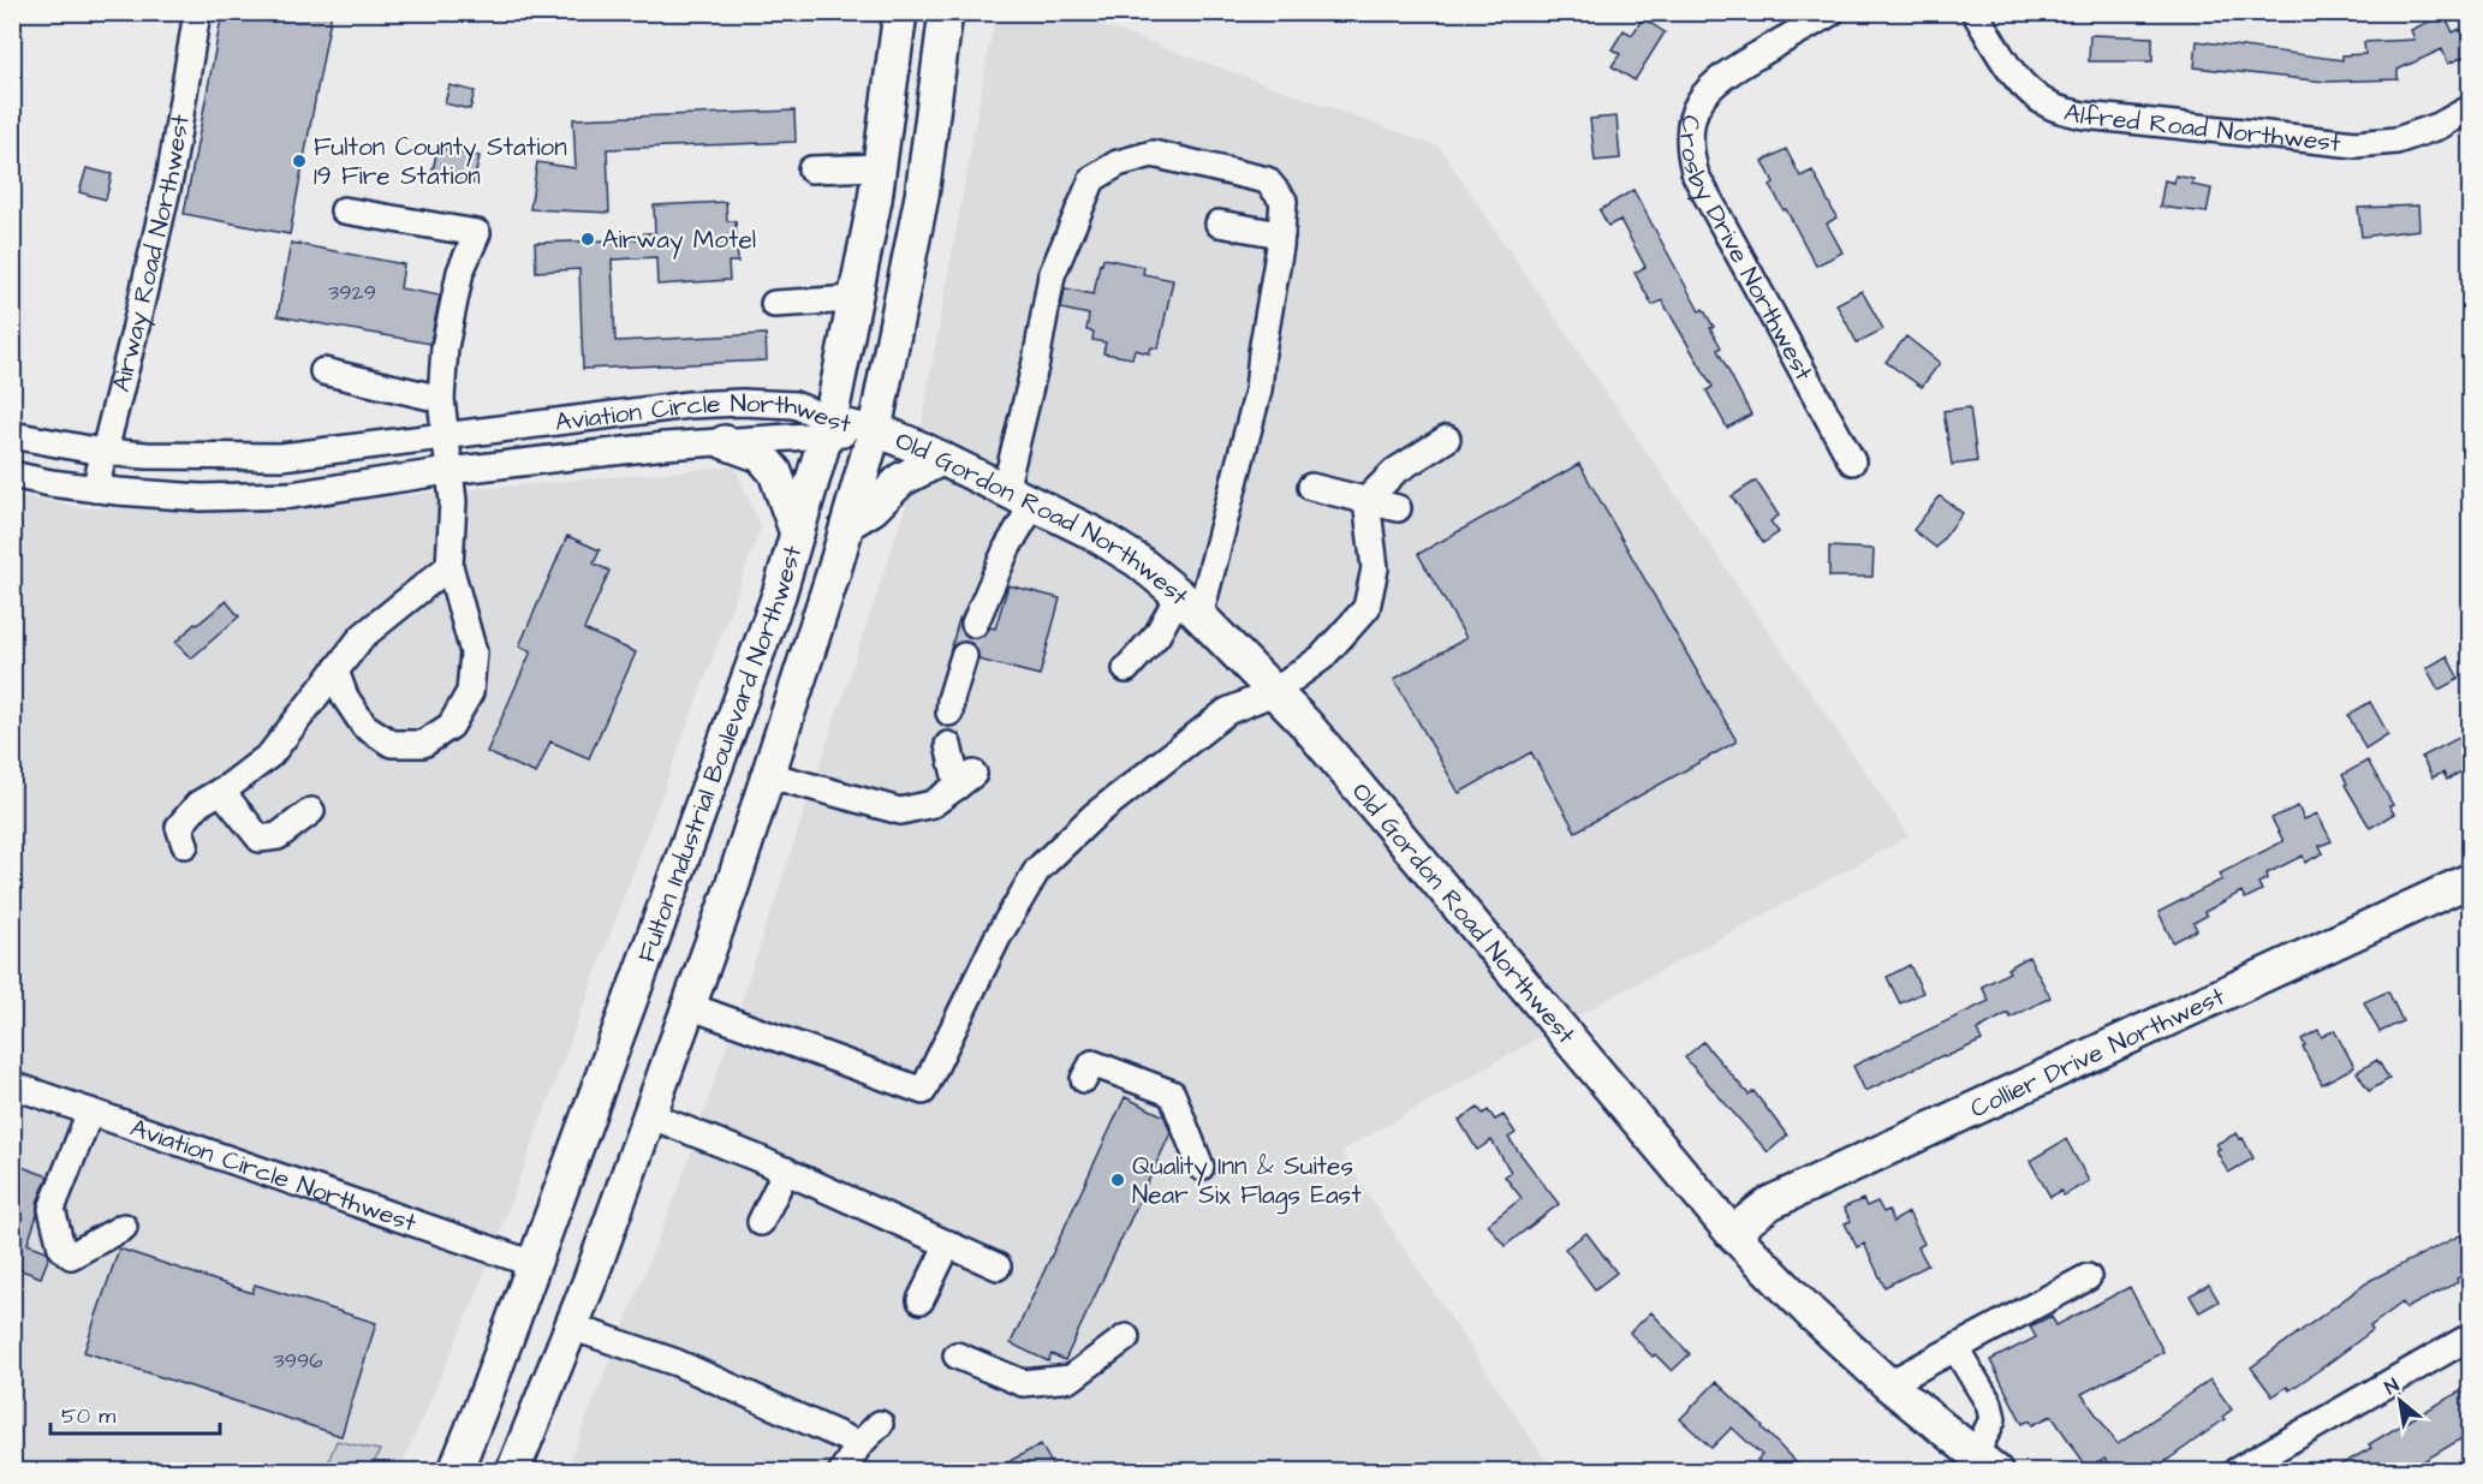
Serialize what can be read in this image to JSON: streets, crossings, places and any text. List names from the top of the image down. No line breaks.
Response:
{"streets":{"main road":["Old Gordon Road Northwest","Fulton Industrial Boulevard Northwest","Collier Drive Northwest"],"street":["Alfred Road Northwest","Crosby Drive Northwest","Airway Road Northwest","Aviation Circle Northwest"]},"crossings":[["Airway Road Northwest","Aviation Circle Northwest"],["Aviation Circle Northwest","Old Gordon Road Northwest"],["Aviation Circle Northwest","Fulton Industrial Boulevard Northwest"],["Old Gordon Road Northwest","Fulton Industrial Boulevard Northwest"],["Old Gordon Road Northwest","Collier Drive Northwest"]],"places":["Fulton County Station 19 Fire Station","Airway Motel","Quality Inn & Suites Near Six Flags East"],"house_numbers":["3929","3996"],"scale_bar":"50 m","north":"top left"}
